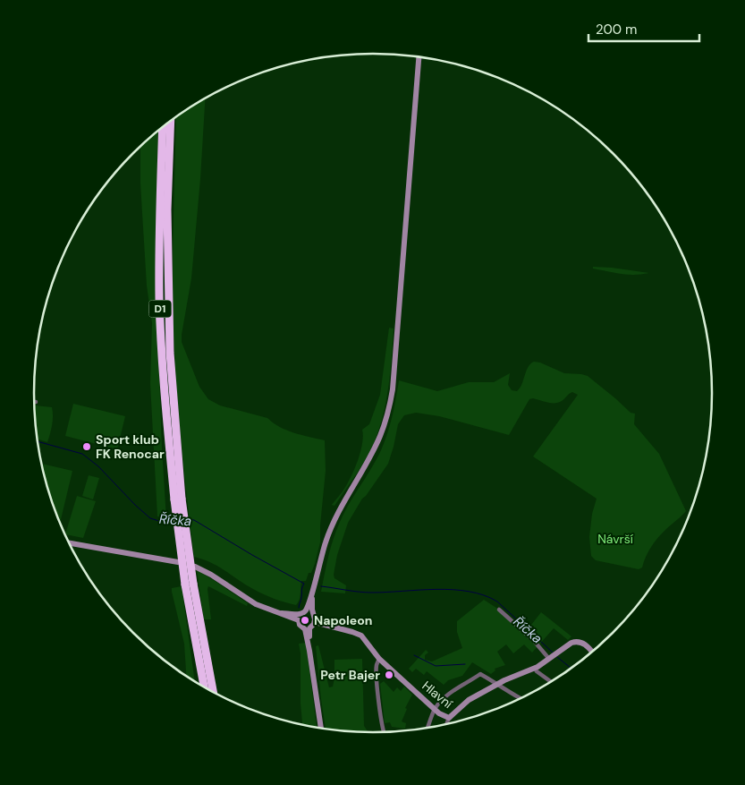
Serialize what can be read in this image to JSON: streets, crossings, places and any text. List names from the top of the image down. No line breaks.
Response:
{"streets":{"highway":["D1"],"main road":["Hlavní"]},"water":["Říčka"],"parks":["Návrší"],"places":["Sport klub FK Renocar","Napoleon","Petr Bajer"],"scale_bar":"200 m"}
